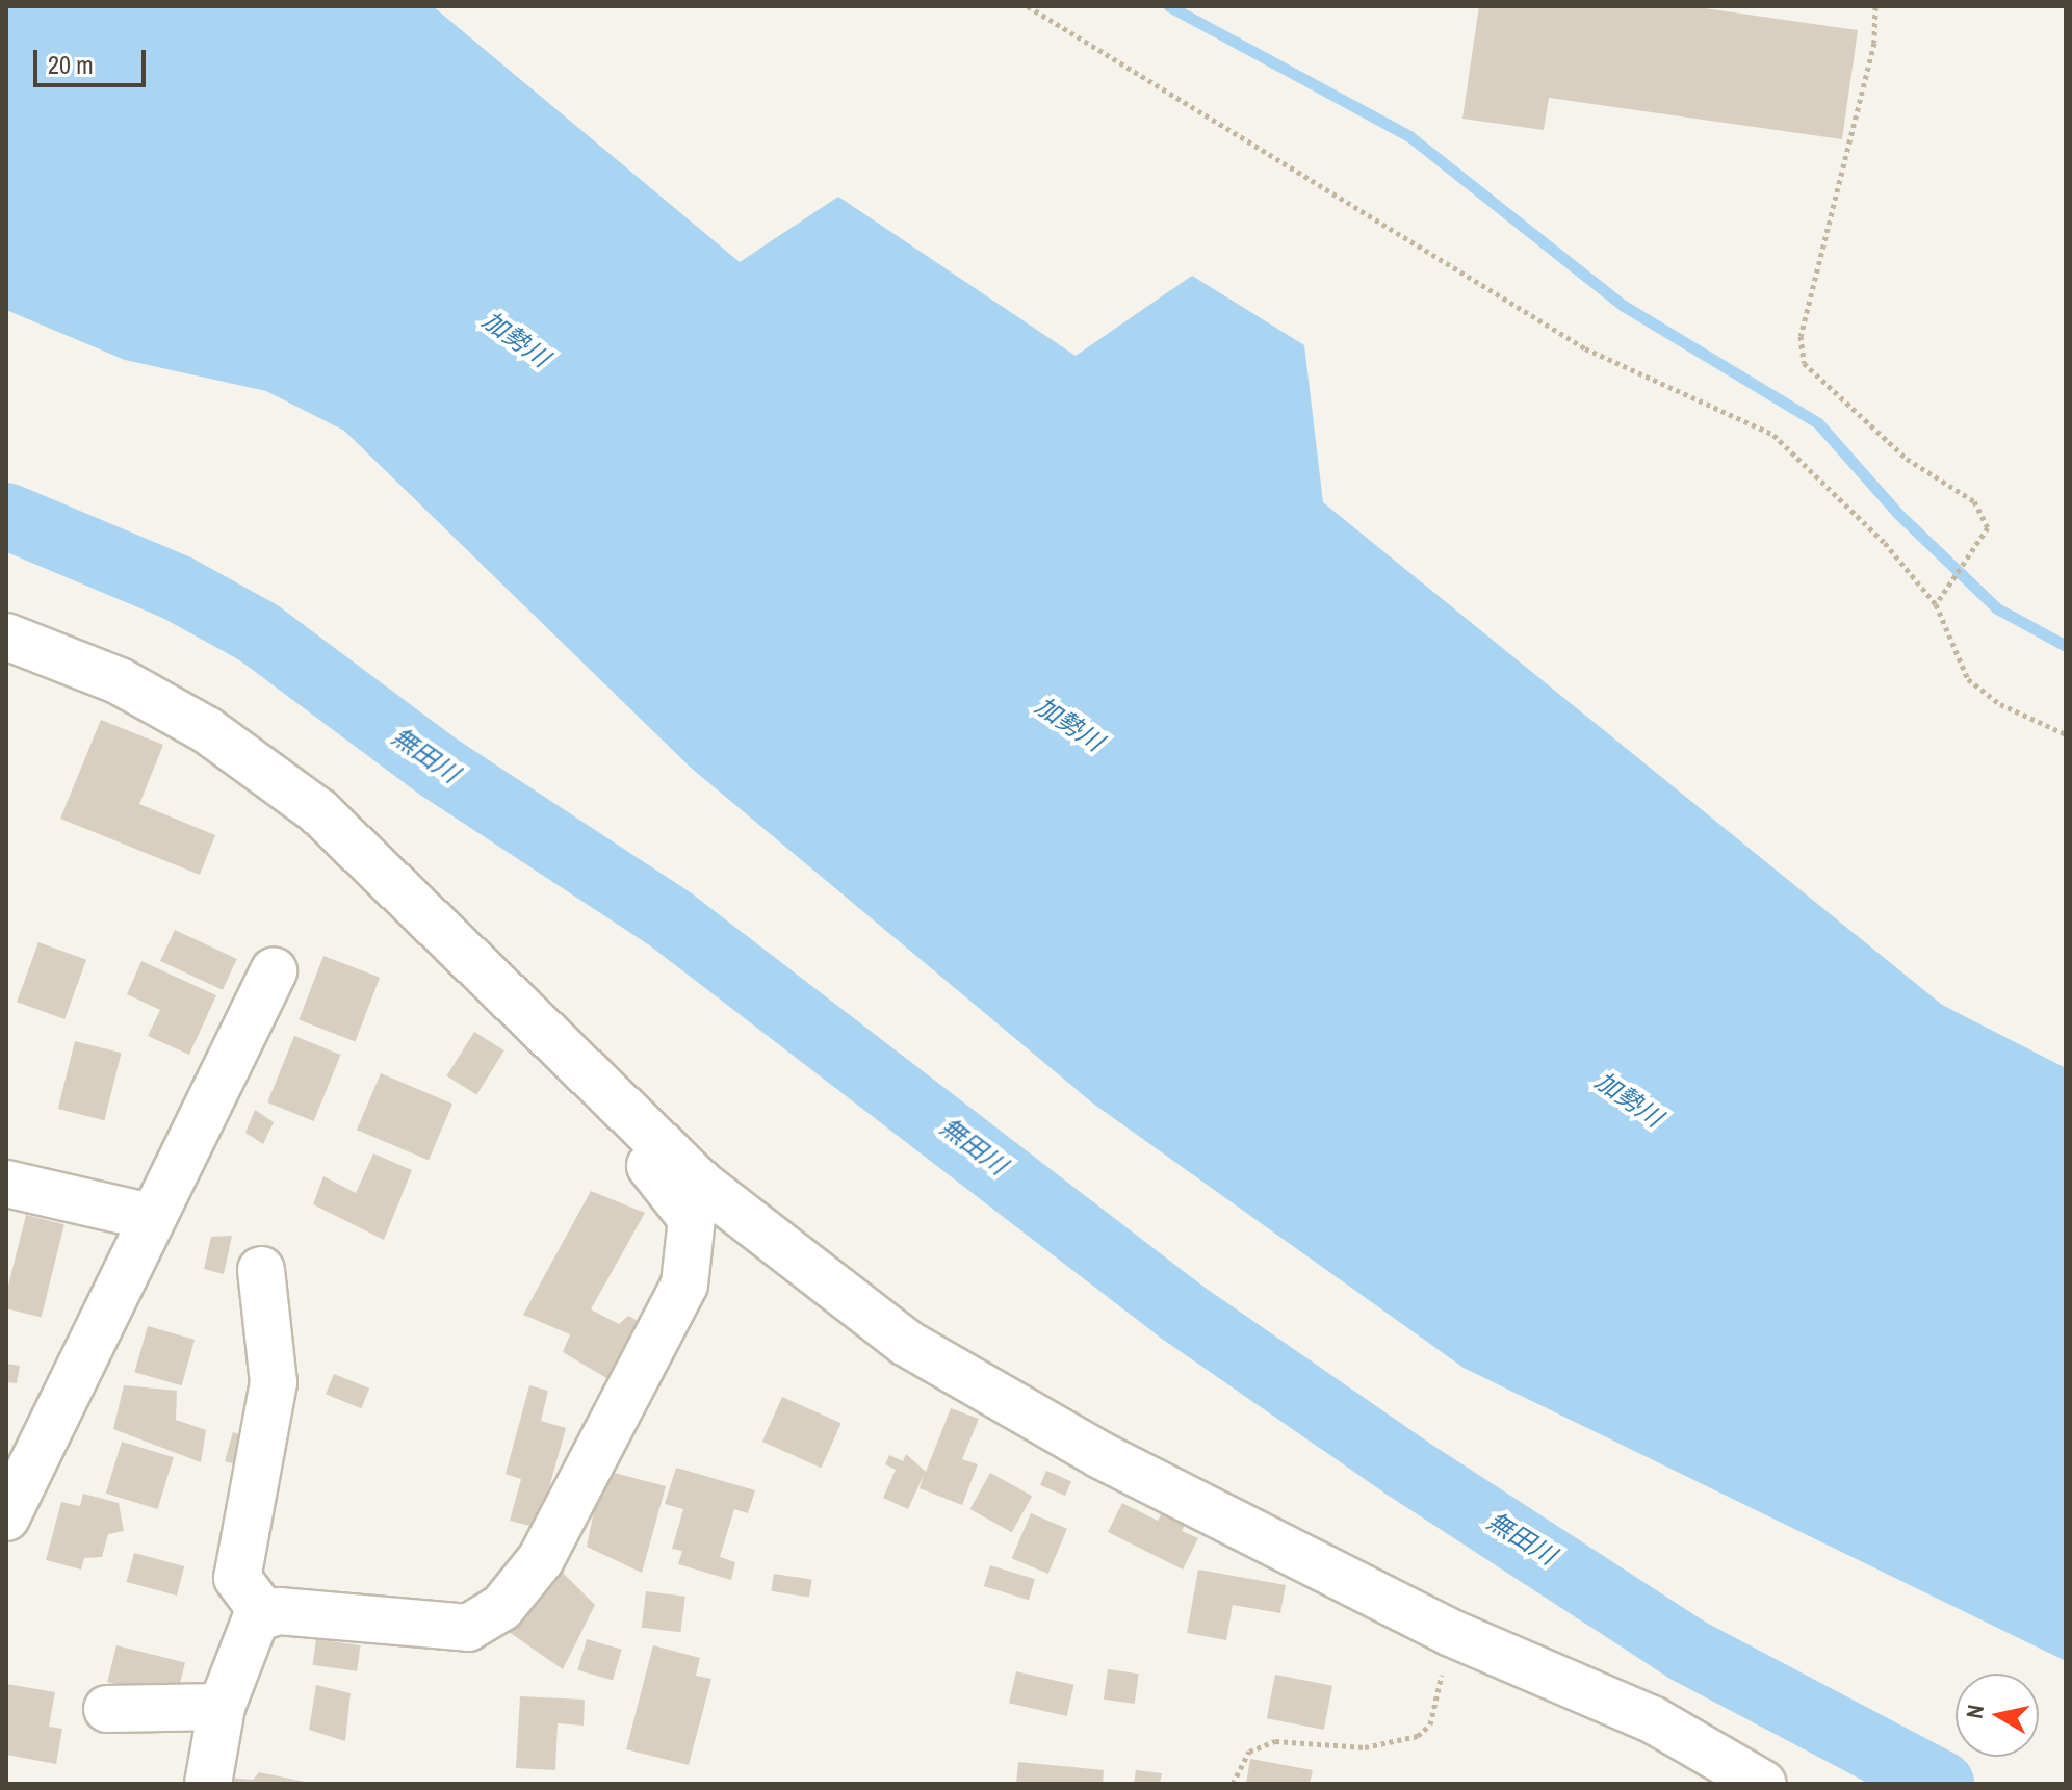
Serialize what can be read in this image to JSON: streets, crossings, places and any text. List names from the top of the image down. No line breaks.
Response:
{"water":["加勢川","無田川"],"scale_bar":"20 m","north":"left"}
